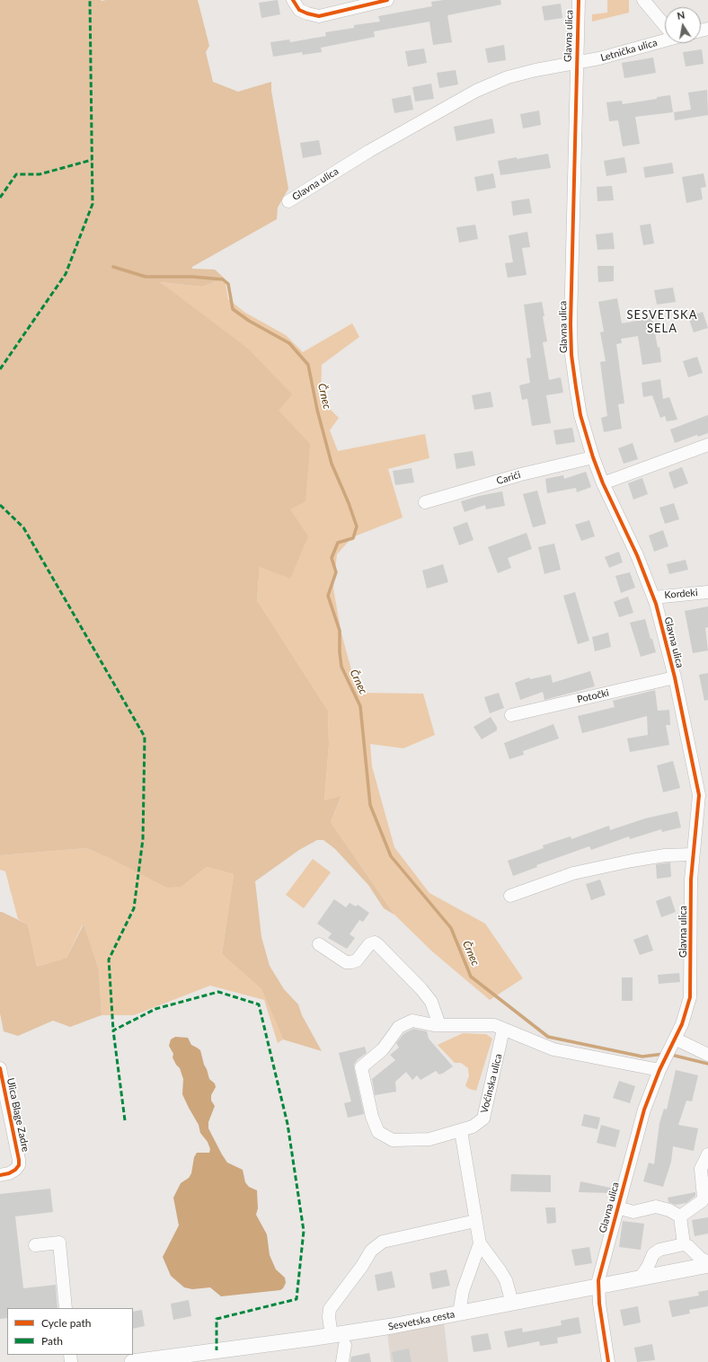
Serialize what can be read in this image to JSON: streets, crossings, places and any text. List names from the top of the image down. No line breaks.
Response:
{"streets":{"main road":["Sesvetska cesta"],"street":["Glavna ulica","Letnička ulica","Carići","Kordeki","Potočki","Voćinska ulica","Ulica Blage Zadre"]},"crossings":[["Glavna ulica","Letnička ulica"],["Glavna ulica","Carići"],["Glavna ulica","Kordeki"],["Glavna ulica","Potočki"],["Glavna ulica","Voćinska ulica"],["Glavna ulica","Sesvetska cesta"]],"districts":["SESVETSKA SELA"],"water":["Črnec"],"legend":["Cycle path","Path"],"north":"top"}
